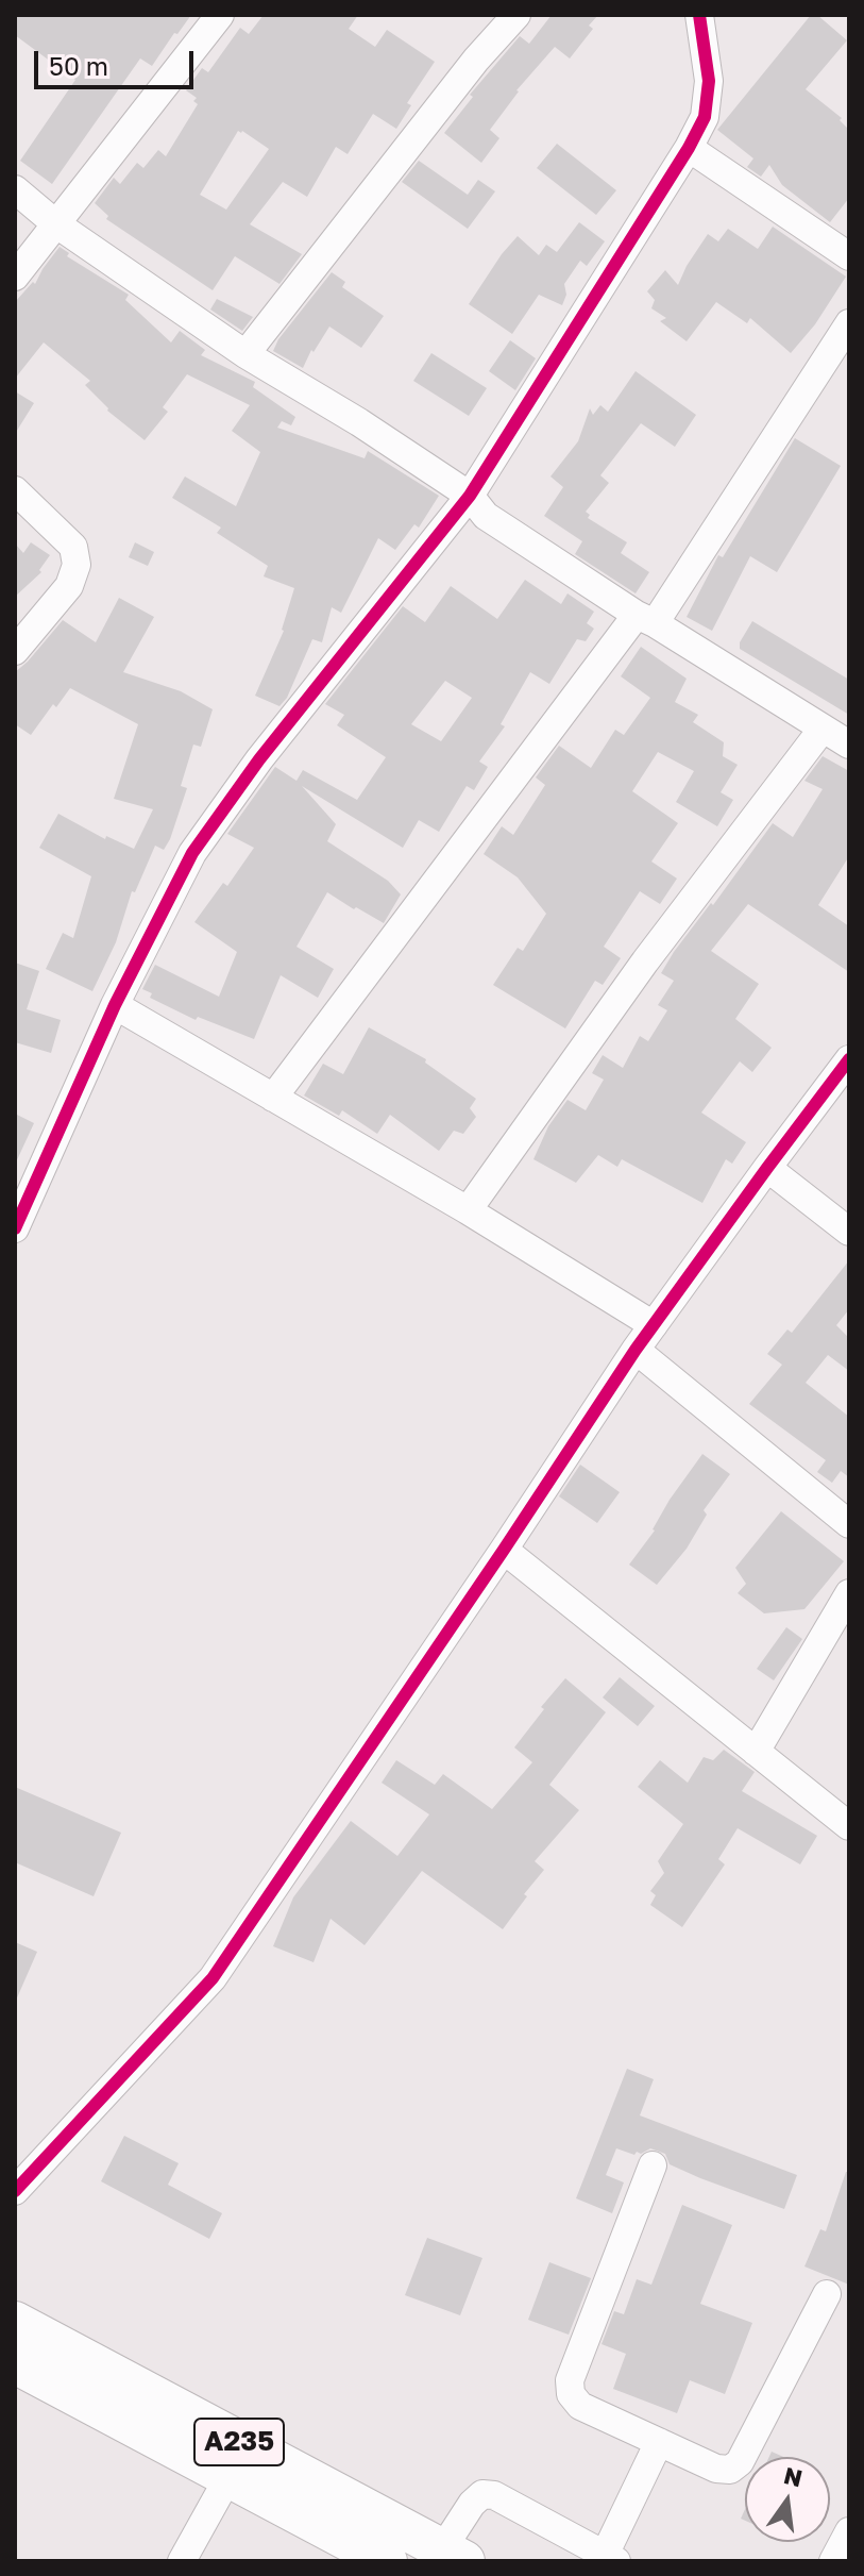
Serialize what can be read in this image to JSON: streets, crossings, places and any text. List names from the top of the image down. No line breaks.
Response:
{"streets":{"highway":["A235"]},"scale_bar":"50 m","north":"top"}
